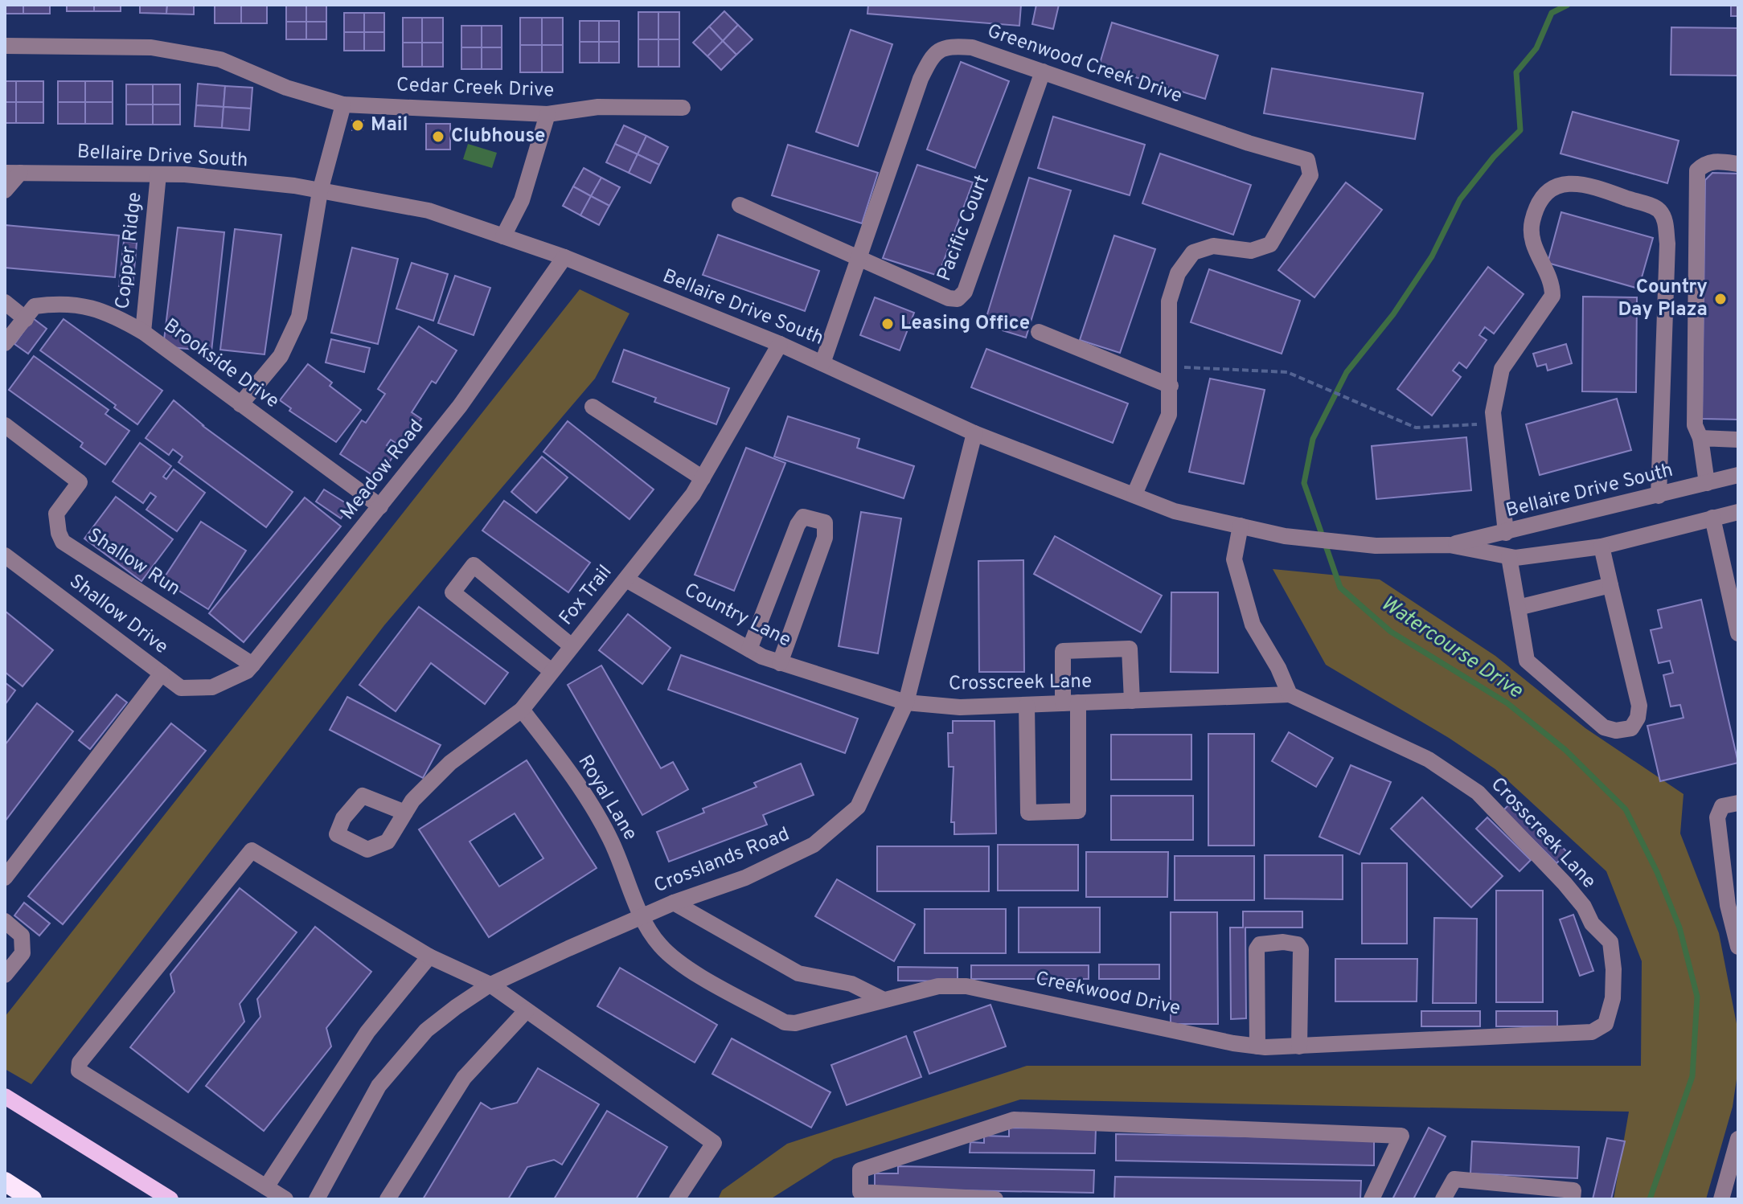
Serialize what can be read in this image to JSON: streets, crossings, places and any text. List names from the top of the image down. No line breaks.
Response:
{"streets":{"street":["Greenwood Creek Drive","Cedar Creek Drive","Bellaire Drive South","Pacific Court","Copper Ridge","Brookside Drive","Meadow Road","Shallow Run","Fox Trail","Shallow Drive","Country Lane","Crosscreek Lane","Royal Lane","Crosslands Road","Creekwood Drive"]},"crossings":[["Greenwood Creek Drive","Bellaire Drive South"],["Greenwood Creek Drive","Pacific Court"],["Bellaire Drive South","Copper Ridge"],["Bellaire Drive South","Meadow Road"],["Bellaire Drive South","Fox Trail"],["Bellaire Drive South","Crosslands Road"],["Copper Ridge","Brookside Drive"],["Brookside Drive","Meadow Road"],["Meadow Road","Shallow Run"],["Meadow Road","Shallow Drive"],["Fox Trail","Country Lane"],["Fox Trail","Royal Lane"],["Country Lane","Crosscreek Lane"],["Country Lane","Crosslands Road"],["Crosscreek Lane","Crosslands Road"],["Crosscreek Lane","Creekwood Drive"],["Royal Lane","Crosslands Road"],["Royal Lane","Creekwood Drive"],["Crosslands Road","Creekwood Drive"]],"water":["Watercourse Drive"],"places":["Mail","Clubhouse","Country Day Plaza","Leasing Office"]}
